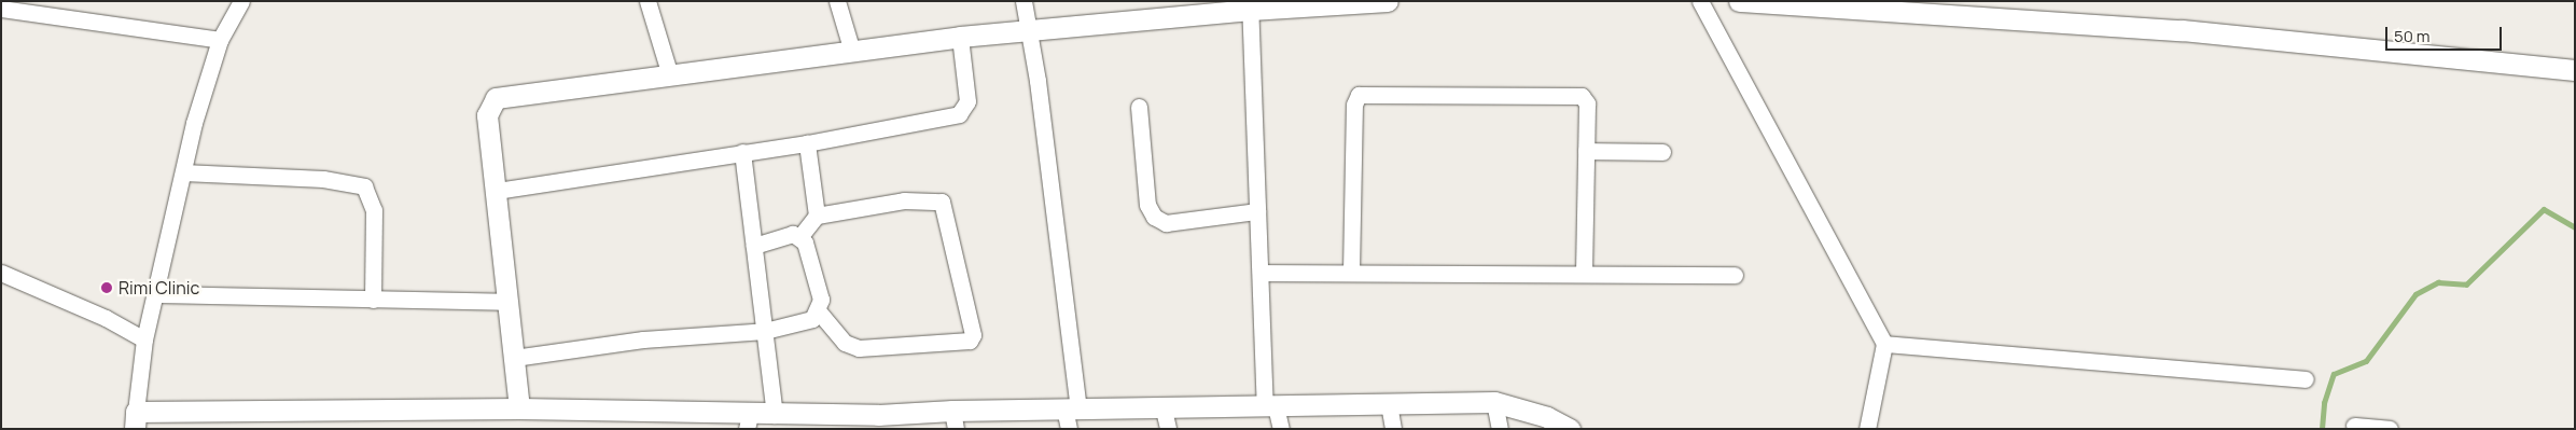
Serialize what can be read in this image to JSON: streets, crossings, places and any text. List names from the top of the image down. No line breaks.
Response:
{"places":["Rimi Clinic"],"scale_bar":"50 m"}
